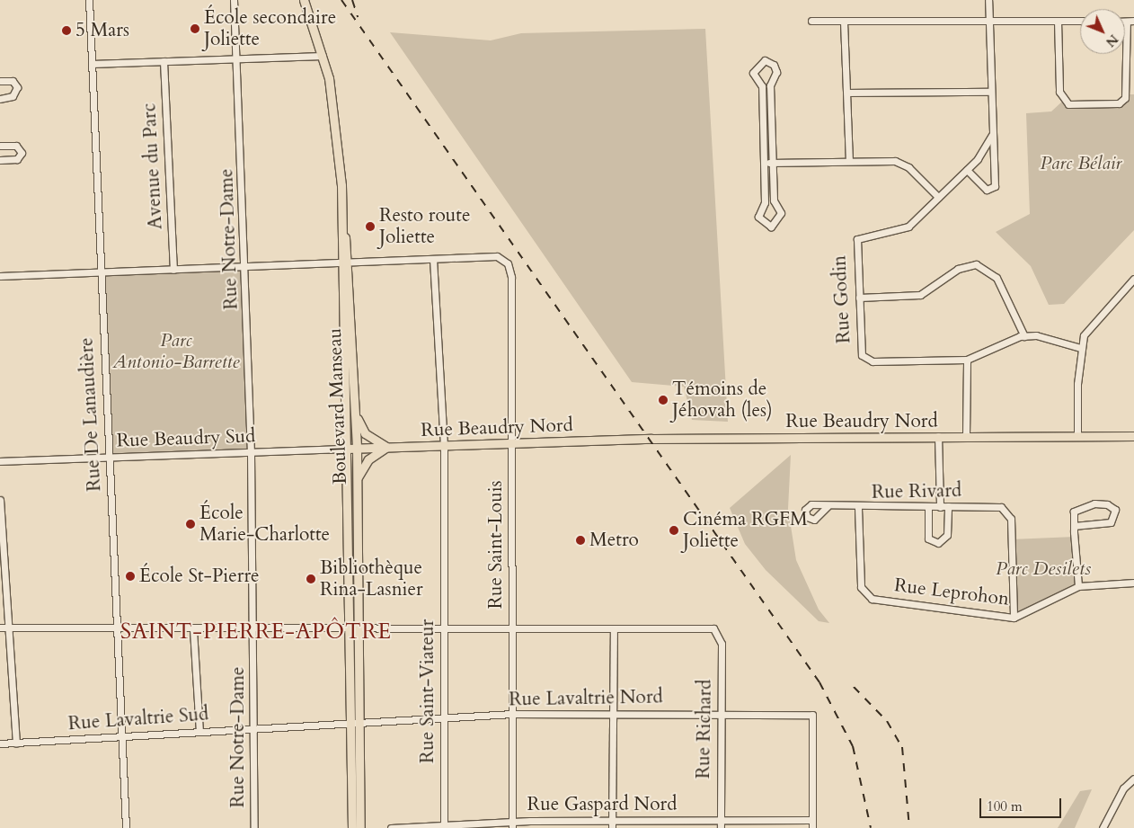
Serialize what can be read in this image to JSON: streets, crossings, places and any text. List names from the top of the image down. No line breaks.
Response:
{"streets":{"main road":["Boulevard Manseau","Rue Beaudry Nord"],"street":["Avenue du Parc","Rue Notre-Dame","Rue Godin","Rue De Lanaudière","Rue Beaudry Sud","Rue Rivard","Rue Saint-Louis","Rue Leprohon","Rue Saint-Viateur","Rue Lavaltrie Nord","Rue Lavaltrie Sud","Rue Richard","Rue Gaspard Nord"]},"crossings":[["Rue Notre-Dame","Rue Beaudry Sud"],["Rue Notre-Dame","Rue Lavaltrie Sud"],["Boulevard Manseau","Rue Beaudry Nord"],["Boulevard Manseau","Rue Beaudry Sud"],["Boulevard Manseau","Rue Lavaltrie Nord"],["Boulevard Manseau","Rue Lavaltrie Sud"],["Rue De Lanaudière","Rue Beaudry Sud"],["Rue De Lanaudière","Rue Lavaltrie Sud"],["Rue Beaudry Nord","Rue Beaudry Sud"],["Rue Beaudry Nord","Rue Saint-Louis"],["Rue Beaudry Nord","Rue Saint-Viateur"],["Rue Rivard","Rue Leprohon"],["Rue Saint-Louis","Rue Saint-Viateur"],["Rue Saint-Louis","Rue Lavaltrie Nord"],["Rue Saint-Louis","Rue Gaspard Nord"],["Rue Saint-Viateur","Rue Lavaltrie Nord"],["Rue Saint-Viateur","Rue Gaspard Nord"],["Rue Lavaltrie Nord","Rue Lavaltrie Sud"],["Rue Lavaltrie Nord","Rue Richard"],["Rue Lavaltrie Nord","Rue Gaspard Nord"],["Rue Richard","Rue Gaspard Nord"]],"districts":["SAINT-PIERRE-APÔTRE"],"parks":["Parc Bélair","Parc Antonio-Barrette","Parc Desilets"],"places":["École secondaire Joliette","5 Mars","Resto route Joliette","Témoins de Jéhovah (les)","École Marie-Charlotte","Cinéma RGFM Joliette","Metro","École St-Pierre","Bibliothèque Rina-Lasnier"],"scale_bar":"100 m","north":"bottom right"}
